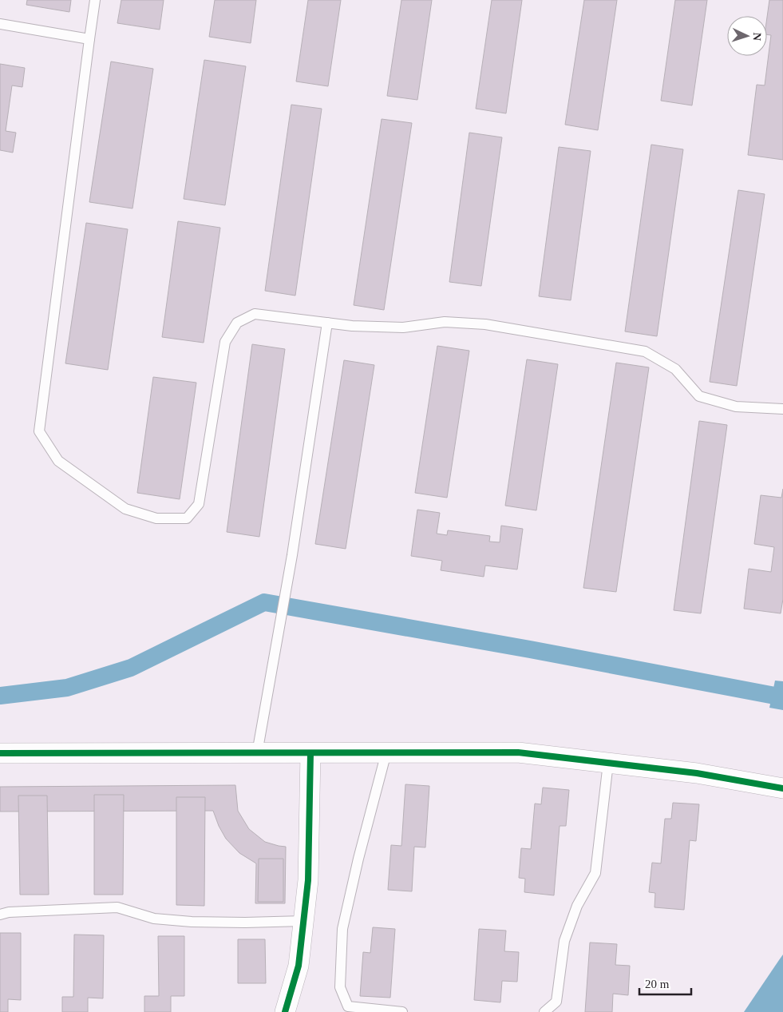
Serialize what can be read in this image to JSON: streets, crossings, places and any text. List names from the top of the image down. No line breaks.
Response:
{"scale_bar":"20 m","north":"right"}
